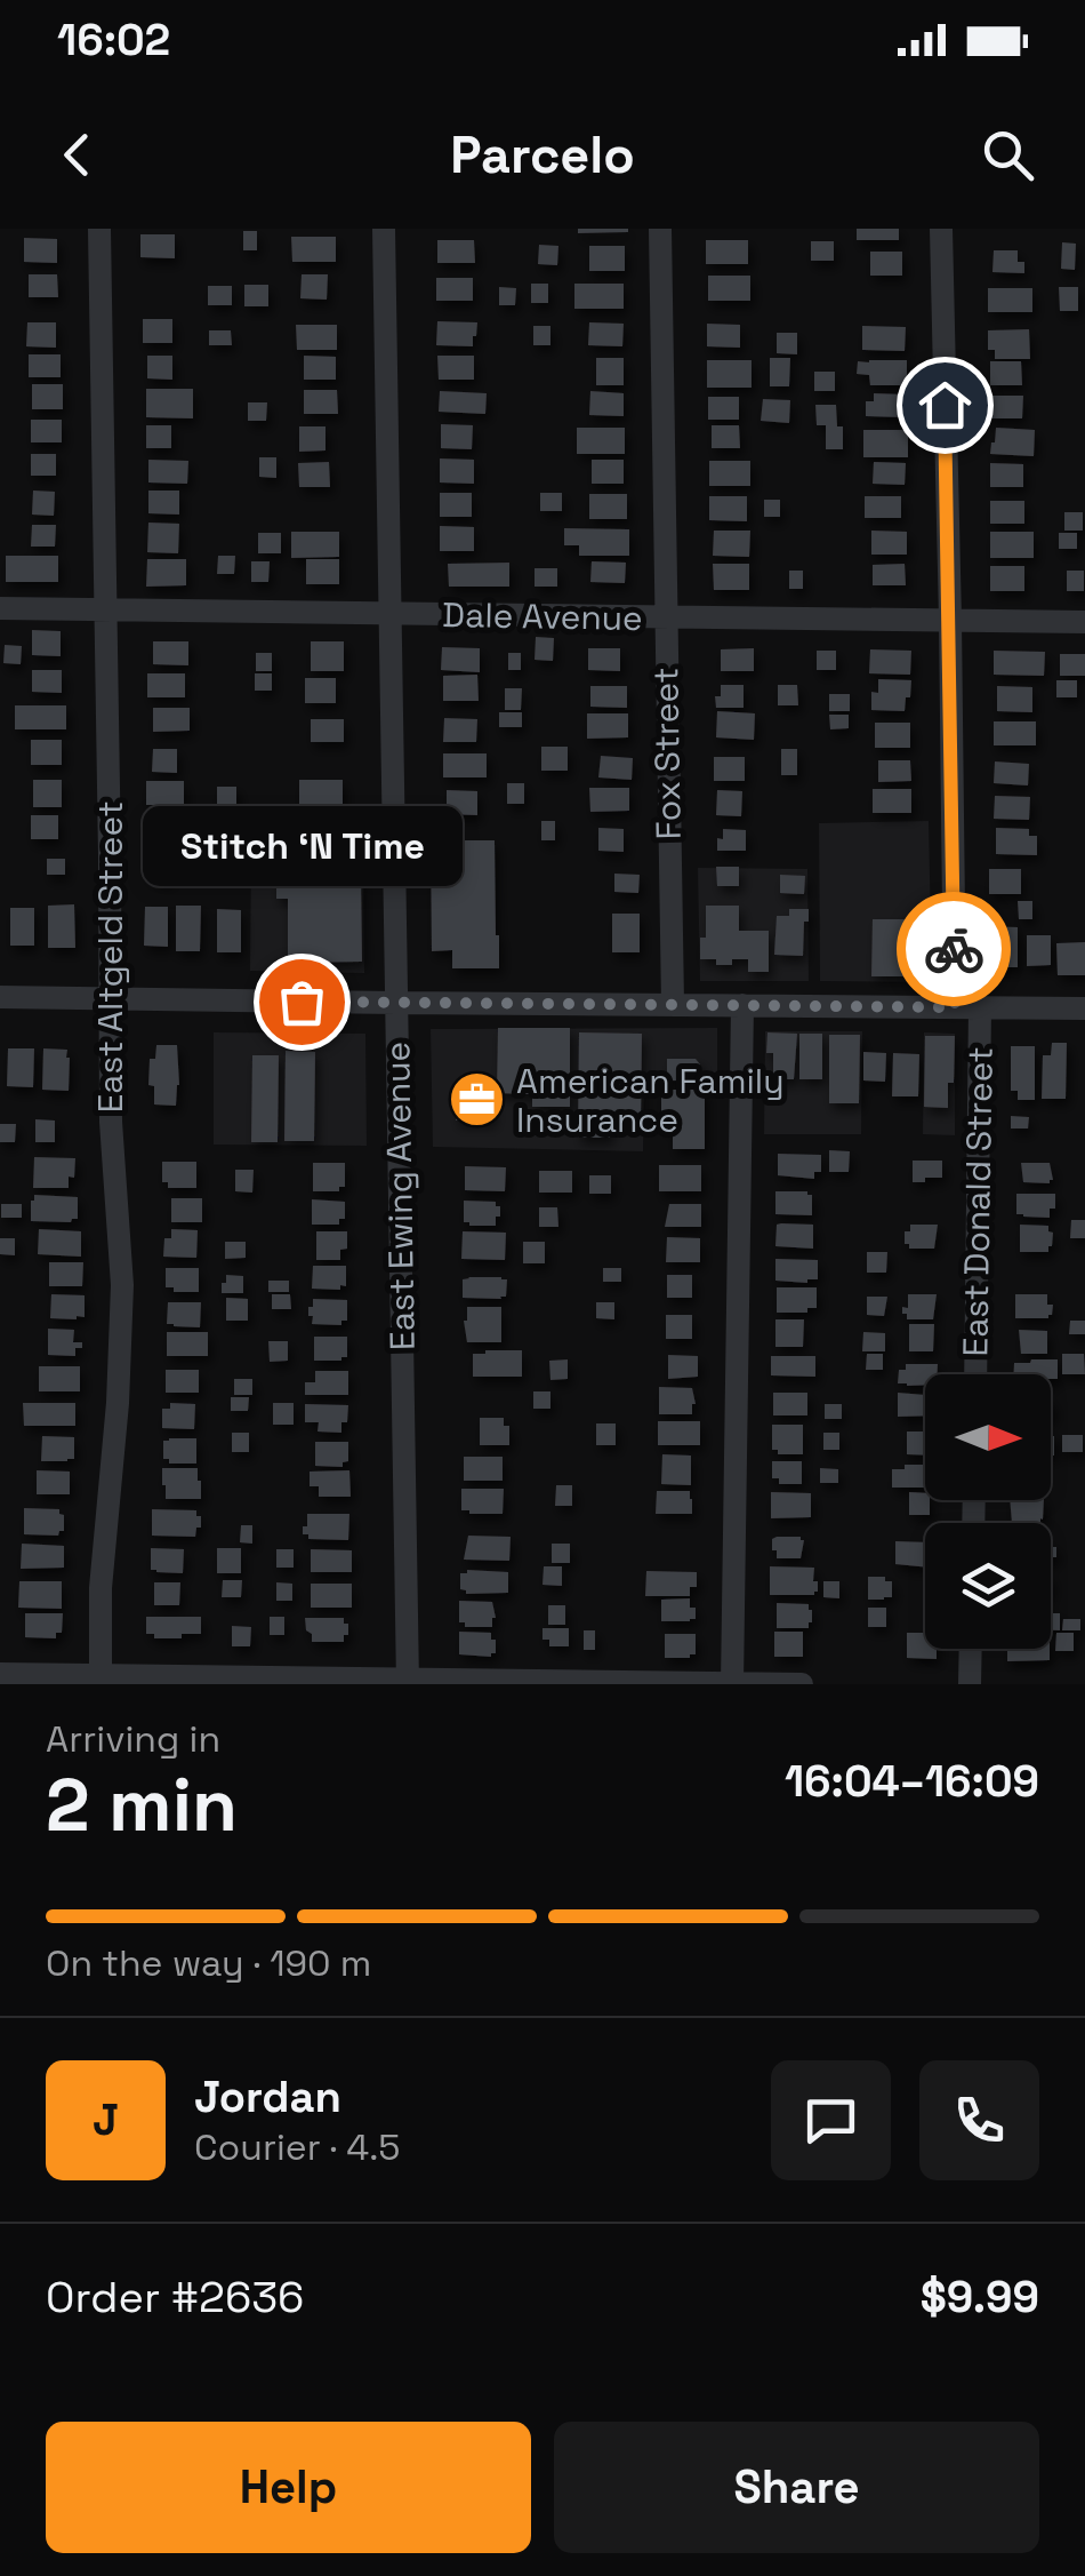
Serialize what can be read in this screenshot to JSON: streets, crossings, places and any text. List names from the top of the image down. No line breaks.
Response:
{"streets":{"street":["Dale Avenue","Fox Street","East Altgeld Street","East Ewing Avenue","East Donald Street"]},"crossings":[["Dale Avenue","Fox Street"],["Dale Avenue","East Altgeld Street"],["Dale Avenue","East Ewing Avenue"],["Dale Avenue","East Donald Street"]],"places":{"other":["Stitch ‘N Time"],"office":["American Family Insurance"]},"north":"right","page":{"status":"16:02","header":"Parcelo","bubble":"Stitch ‘N Time","heading":["2 min","Arriving in","16:04–16:09"],"panel":["Jordan","Courier · 4.5","Order #2636","$9.99"],"bar":"On the way · 190 m","round":"J","buttons":["Help","Share"]}}
